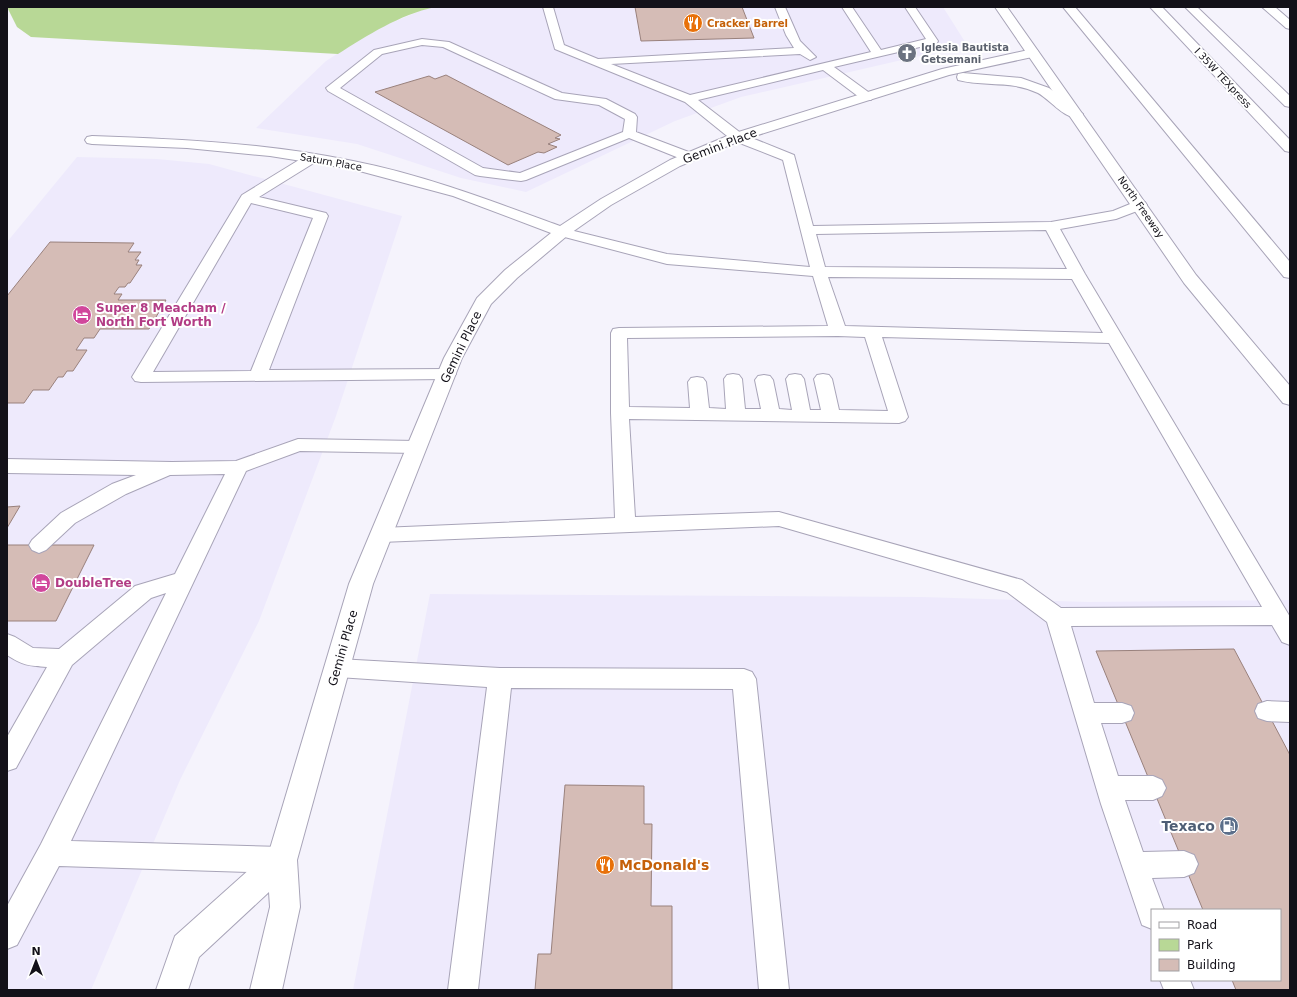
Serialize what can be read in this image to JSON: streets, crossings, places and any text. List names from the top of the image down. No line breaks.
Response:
{"streets":{"main road":["I 35W TEXpress","Gemini Place","Saturn Place","North Freeway"]},"crossings":[["Gemini Place","Saturn Place"],["Gemini Place","North Freeway"]],"places":{"restaurant":["Cracker Barrel","McDonald's"],"church":["Iglesia Bautista Getsemani"],"hotel":["Super 8 Meacham / North Fort Worth","DoubleTree"],"fuel station":["Texaco"]},"legend":["Road","Park","Building"],"north":"top"}
